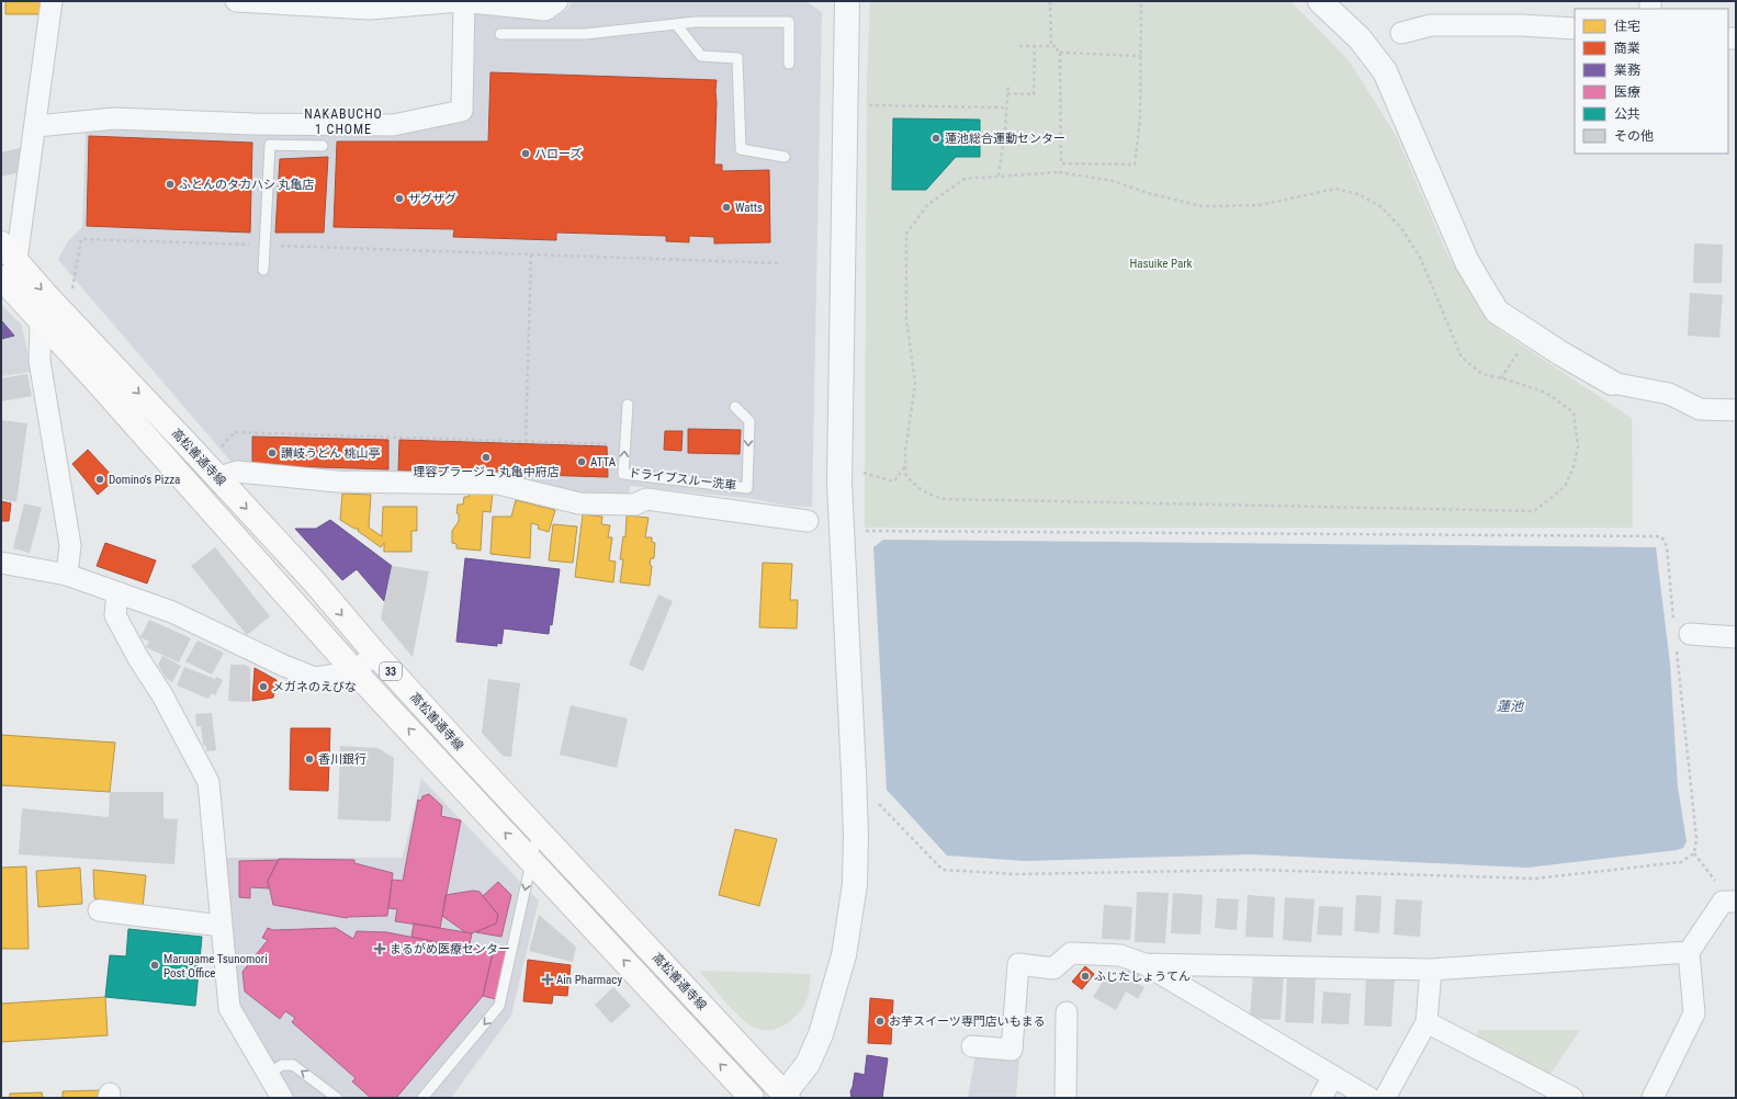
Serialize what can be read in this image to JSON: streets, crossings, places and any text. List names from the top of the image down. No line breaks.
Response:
{"streets":{"main road":["高松善通寺線","33"],"lane":["ドライブスルー洗車"]},"districts":["NAKABUCHO 1 CHOME"],"water":["蓮池"],"parks":["Hasuike Park"],"places":{"other":["蓮池総合運動センター","ハローズ","ふとんのタカハシ 丸亀店","ザグザグ","Watts","讃岐うどん 桃山亭","理容プラージュ 丸亀中府店","ATTA","Domino's Pizza","メガネのえびな","香川銀行","Marugame Tsunomori Post Office","ふじたしょうてん","お芋スイーツ専門店いもまる"],"health":["まるがめ医療センター","Ain Pharmacy"]},"legend":["住宅","商業","業務","医療","公共","その他"]}
